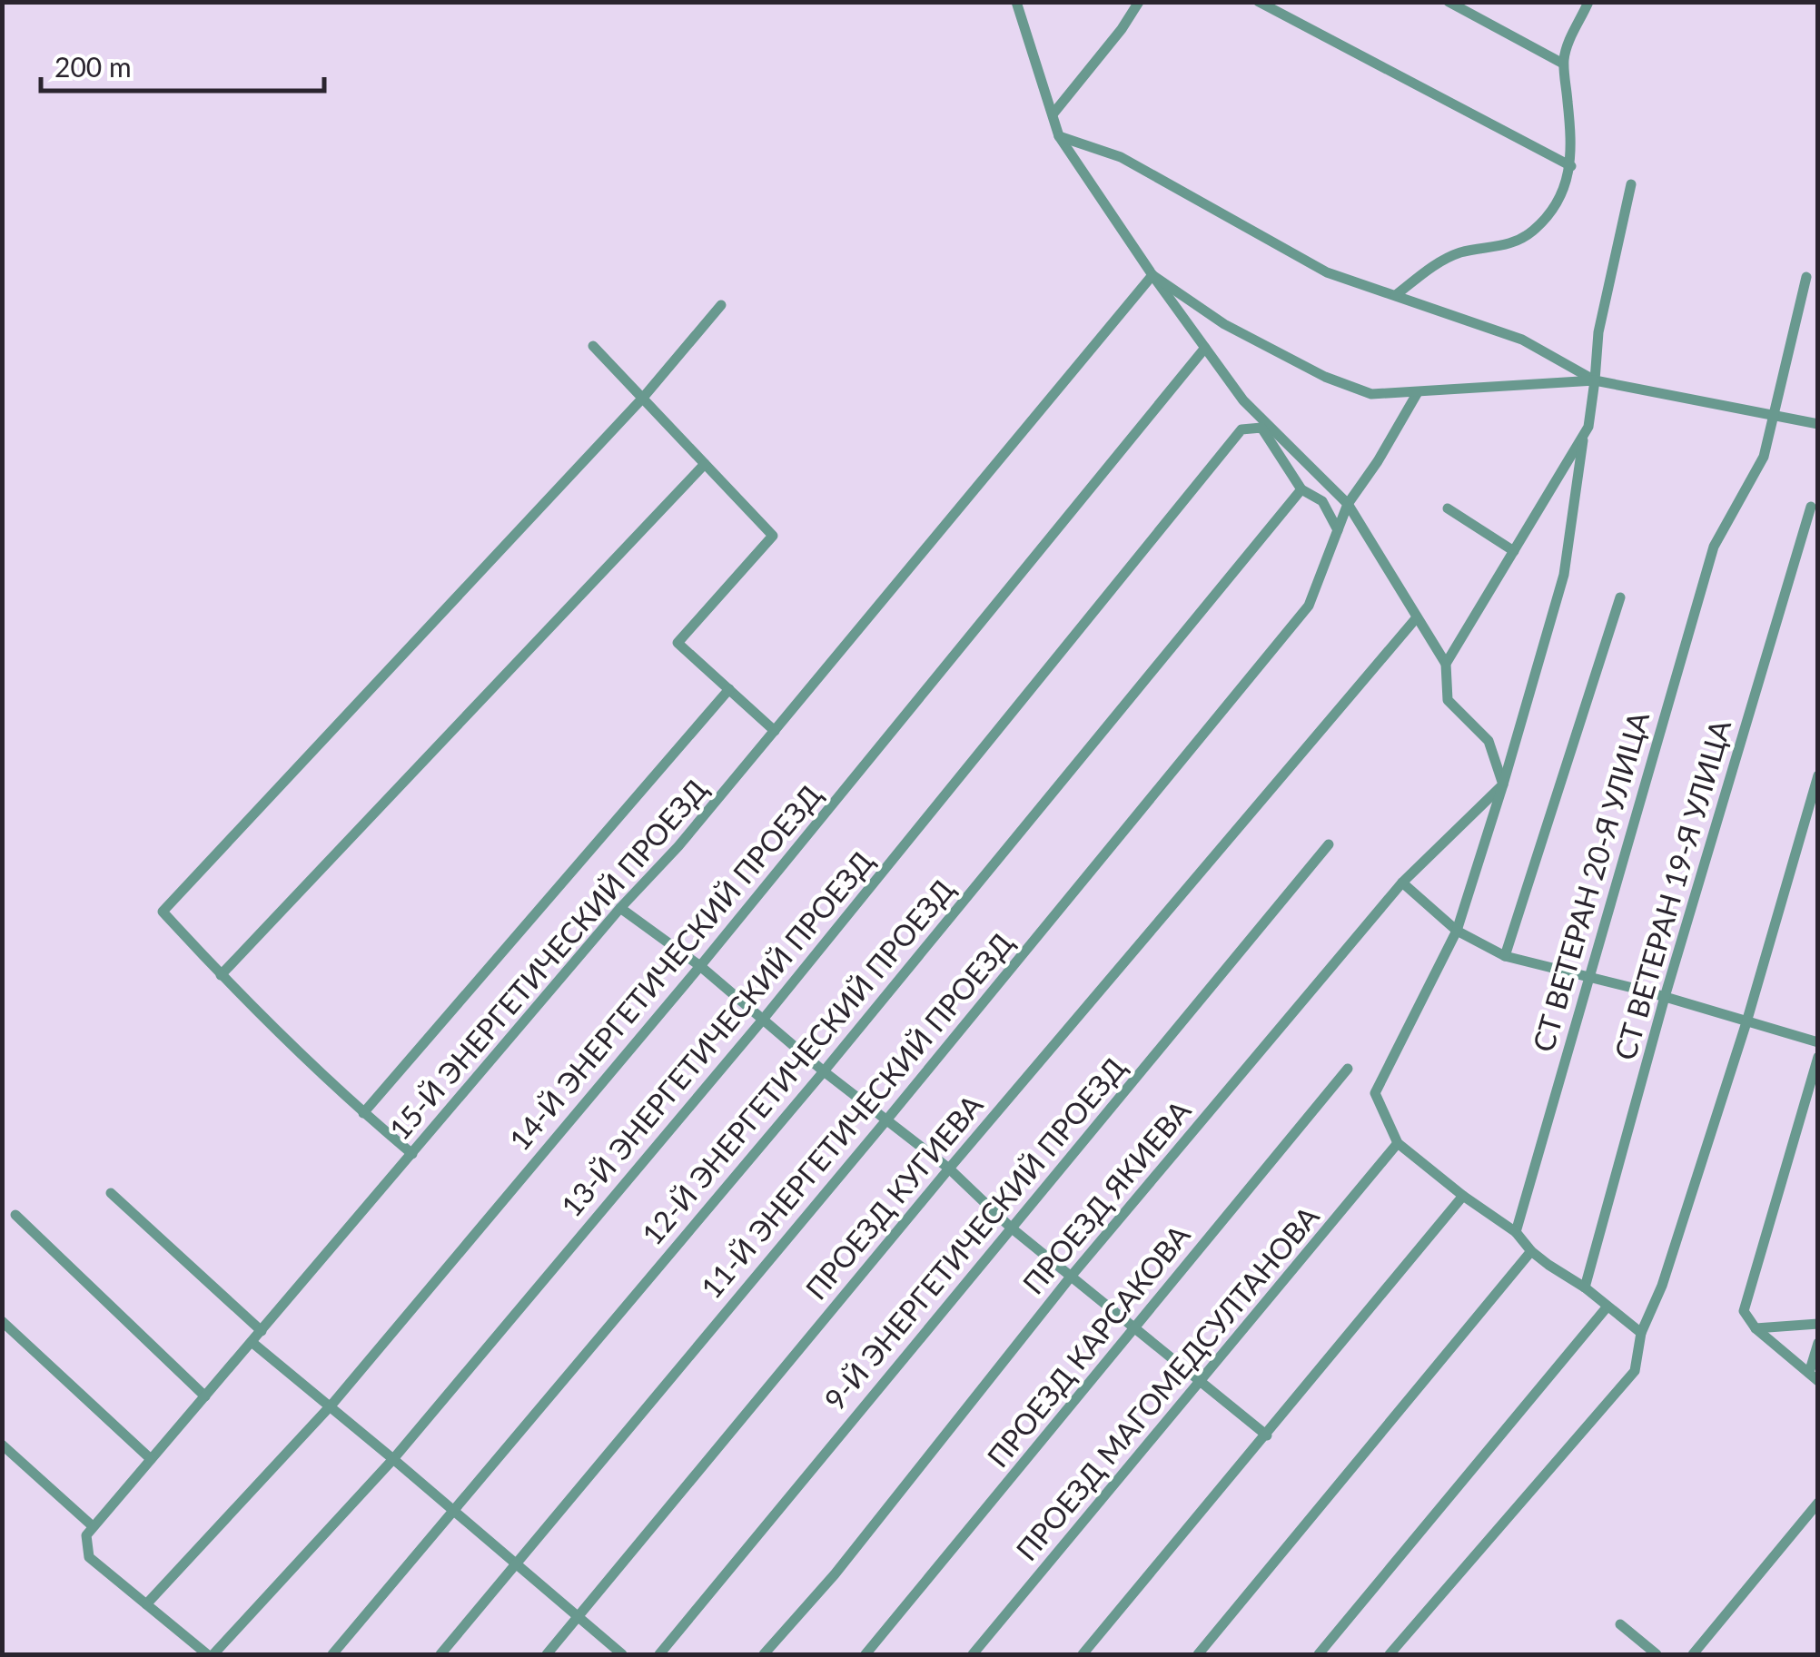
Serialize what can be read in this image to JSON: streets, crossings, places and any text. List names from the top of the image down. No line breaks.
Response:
{"streets":{"street":["СТ ВЕТЕРАН 20-Я УЛИЦА","СТ ВЕТЕРАН 19-Я УЛИЦА","15-Й ЭНЕРГЕТИЧЕСКИЙ ПРОЕЗД","14-Й ЭНЕРГЕТИЧЕСКИЙ ПРОЕЗД","13-Й ЭНЕРГЕТИЧЕСКИЙ ПРОЕЗД","12-Й ЭНЕРГЕТИЧЕСКИЙ ПРОЕЗД","11-Й ЭНЕРГЕТИЧЕСКИЙ ПРОЕЗД","ПРОЕЗД КУГИЕВА","ПРОЕЗД ЯКИЕВА","9-Й ЭНЕРГЕТИЧЕСКИЙ ПРОЕЗД","ПРОЕЗД КАРСАКОВА","ПРОЕЗД МАГОМЕДСУЛТАНОВА"]},"scale_bar":"200 m"}
